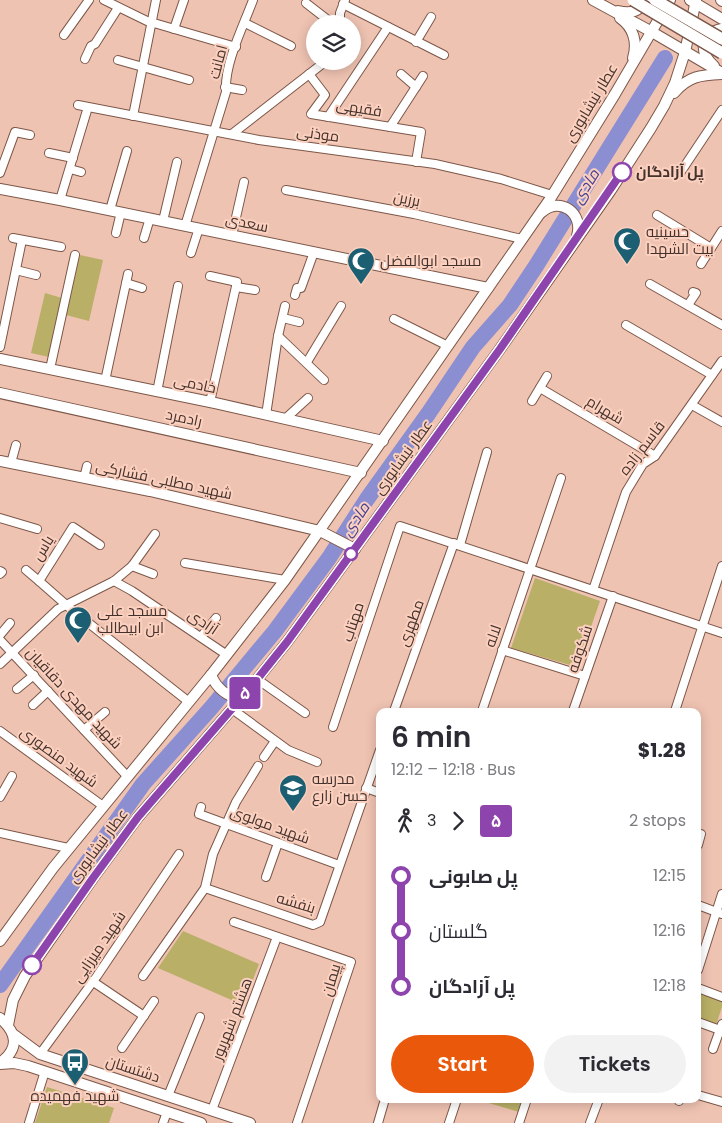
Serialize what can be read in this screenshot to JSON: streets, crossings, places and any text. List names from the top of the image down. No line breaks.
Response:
{"streets":{"main road":["عطار نیشابوری","سعدی","خادمی","رادمرد","شهید مطلبی فشارکی","دشتستان"],"street":["امانت","فقیهی","موذنی","برزین","شهرام","قاسم زاده","یاس","آزادی","مهتاب","مطهری","لاله","شکوفه","شهید مهدی دقاقیان","شهید منصوری","شهید مولوی","بنفشه","شهید میرزایی","پیمان","هشتم شهریور"]},"crossings":[["امانت","موذنی"],["امانت","سعدی"],["عطار نیشابوری","موذنی"],["عطار نیشابوری","برزین"],["عطار نیشابوری","سعدی"],["عطار نیشابوری","خادمی"],["عطار نیشابوری","رادمرد"],["عطار نیشابوری","شهید مطلبی فشارکی"],["عطار نیشابوری","آزادی"],["عطار نیشابوری","شهید مهدی دقاقیان"],["عطار نیشابوری","شهید منصوری"],["عطار نیشابوری","دشتستان"],["فقیهی","موذنی"],["شهرام","قاسم زاده"],["مهتاب","مطهری"],["شهید مولوی","بنفشه"],["شهید میرزایی","دشتستان"],["پیمان","هشتم شهریور"],["هشتم شهریور","دشتستان"]],"water":["مادی"],"places":{"other":["پل آزادگان"],"mosque":["حسینیه بیت الشهدا","مسجد ابوالفضل","مسجد علی ابن ابیطالب"],"school or university":["مدرسه حسن زارع"],"bus stop":["شهید فهمیده"]},"lines":["bus line ۵"],"page":{"on_map":"۵","heading":["6 min","12:12 – 12:18 · Bus","$1.28"],"legs":["3","۵","2 stops"],"list":[{"name":"پل صابونی","value":"12:15"},{"name":"گلستان","value":"12:16"},{"name":"پل آزادگان","value":"12:18"}],"buttons":["Start","Tickets"]}}
